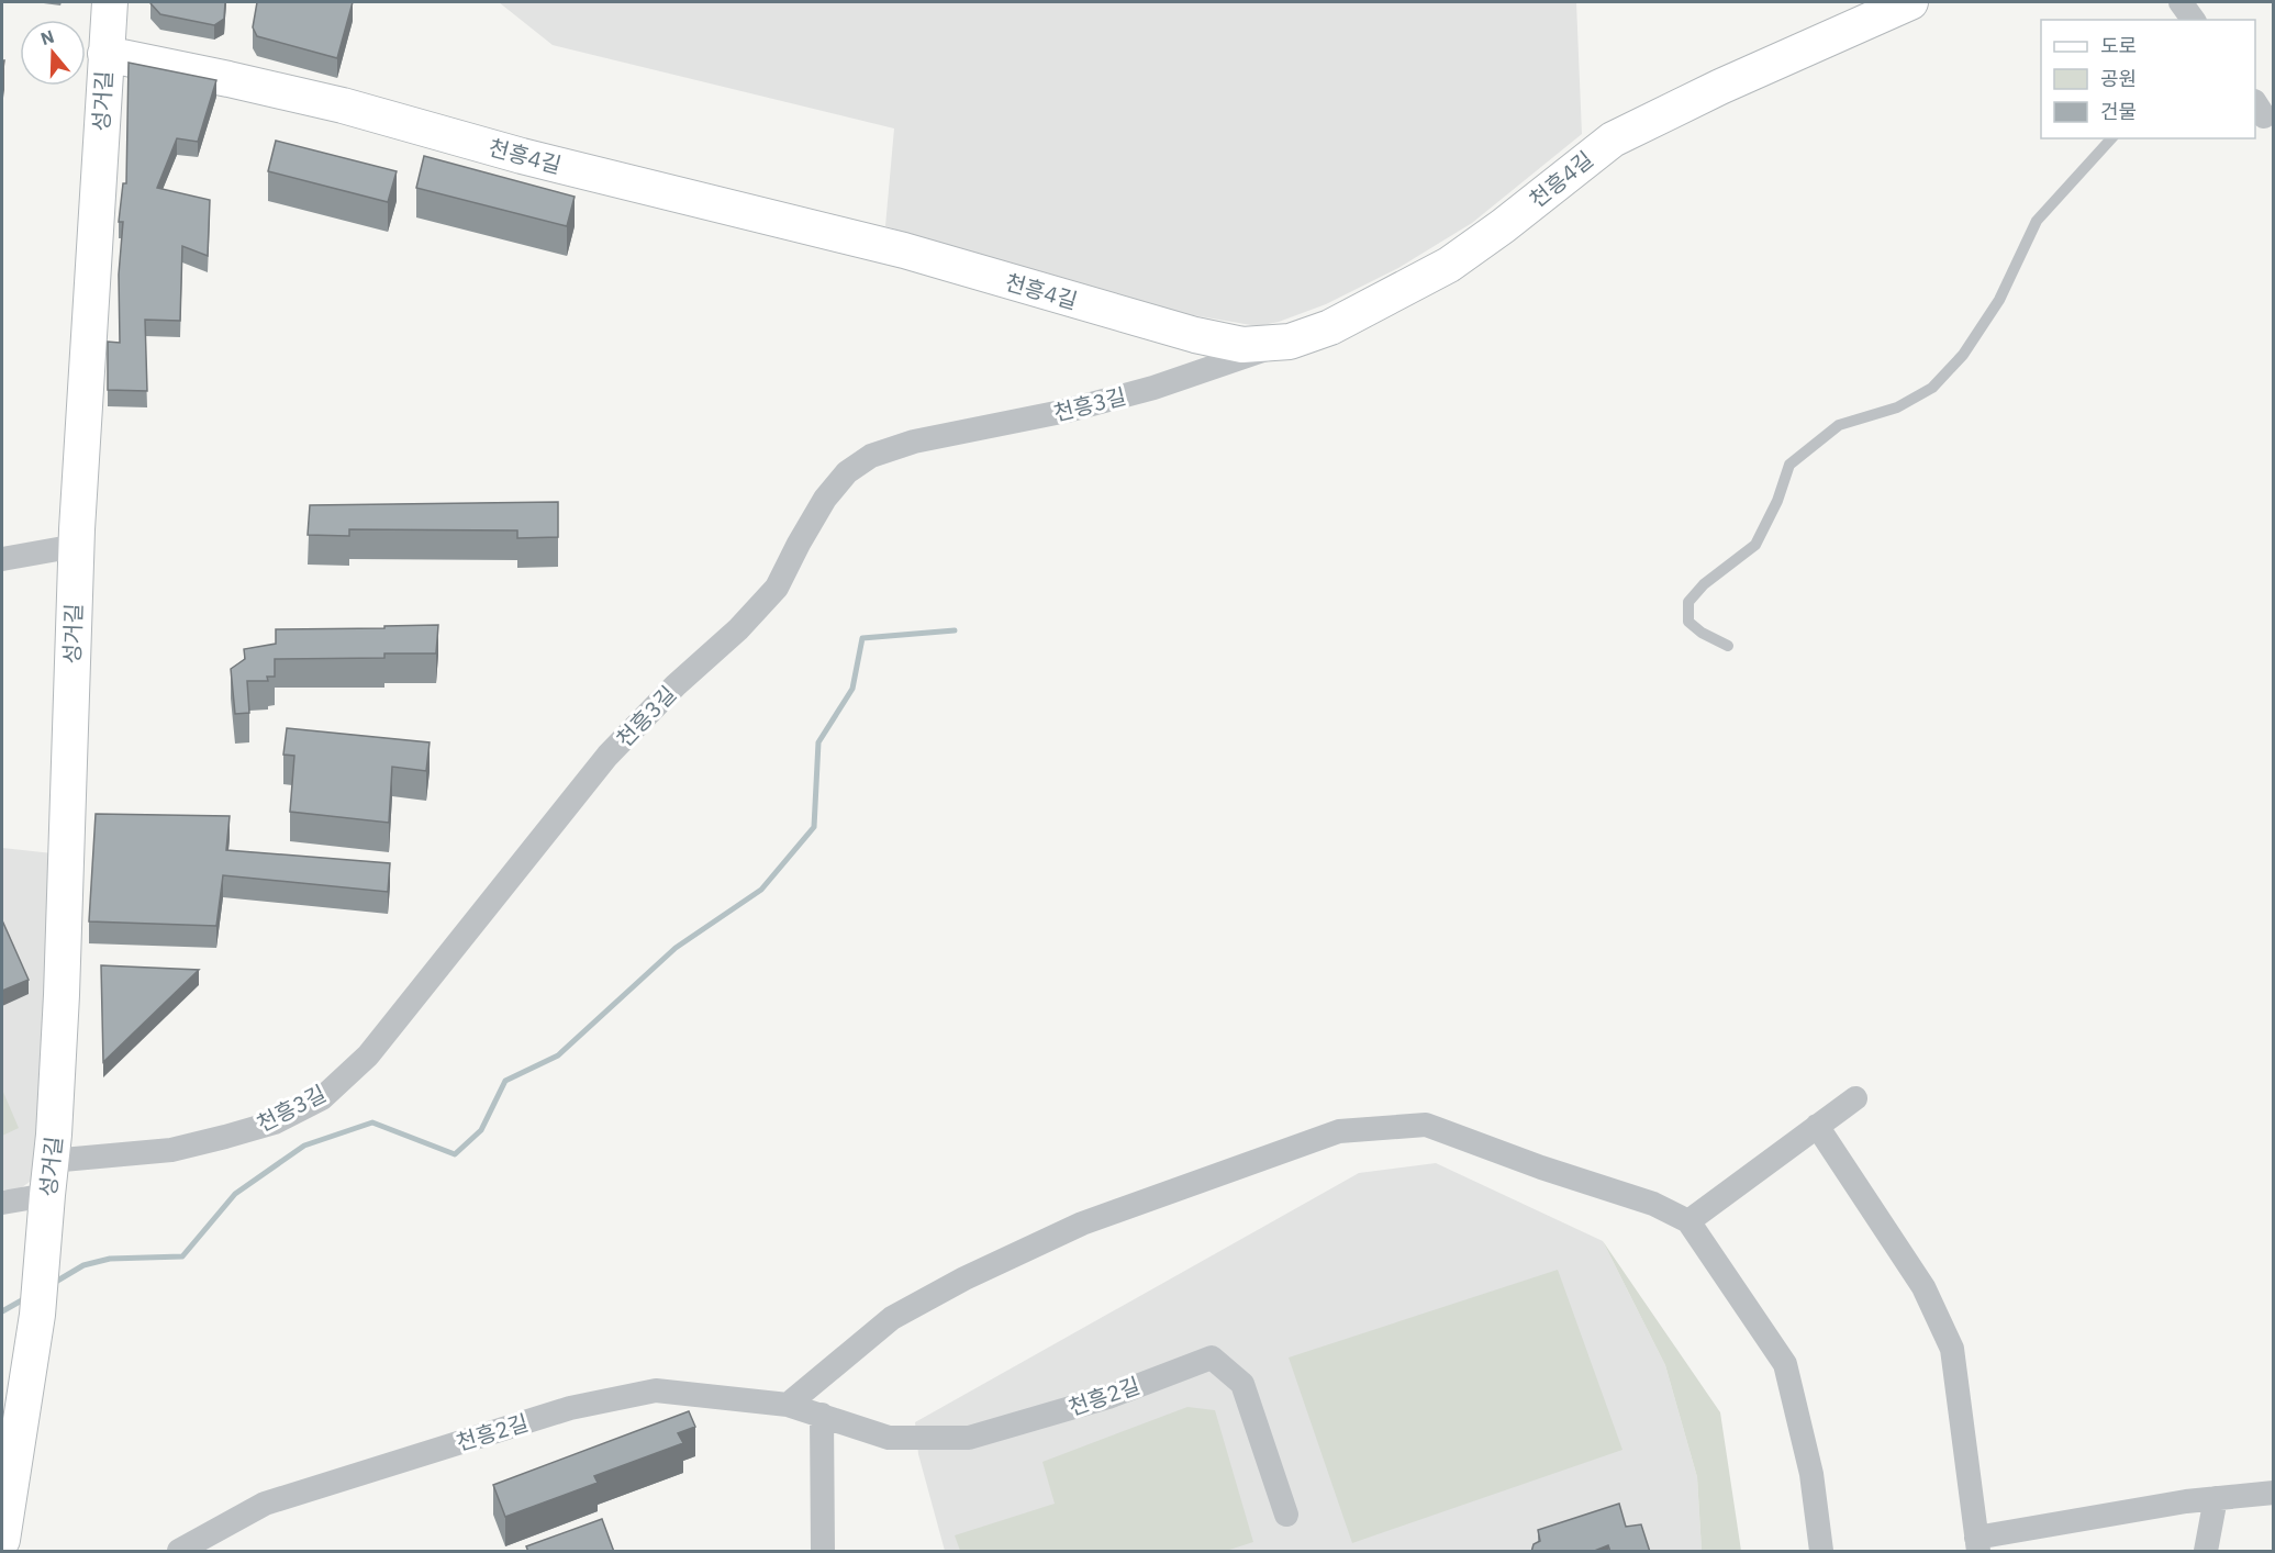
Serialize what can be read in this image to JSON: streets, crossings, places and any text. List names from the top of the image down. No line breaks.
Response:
{"streets":{"street":["성거길","천흥4길","천흥3길","천흥2길"]},"crossings":[["성거길","천흥4길"],["성거길","천흥3길"],["천흥4길","천흥3길"]],"legend":["도로","공원","건물"],"north":"top"}
